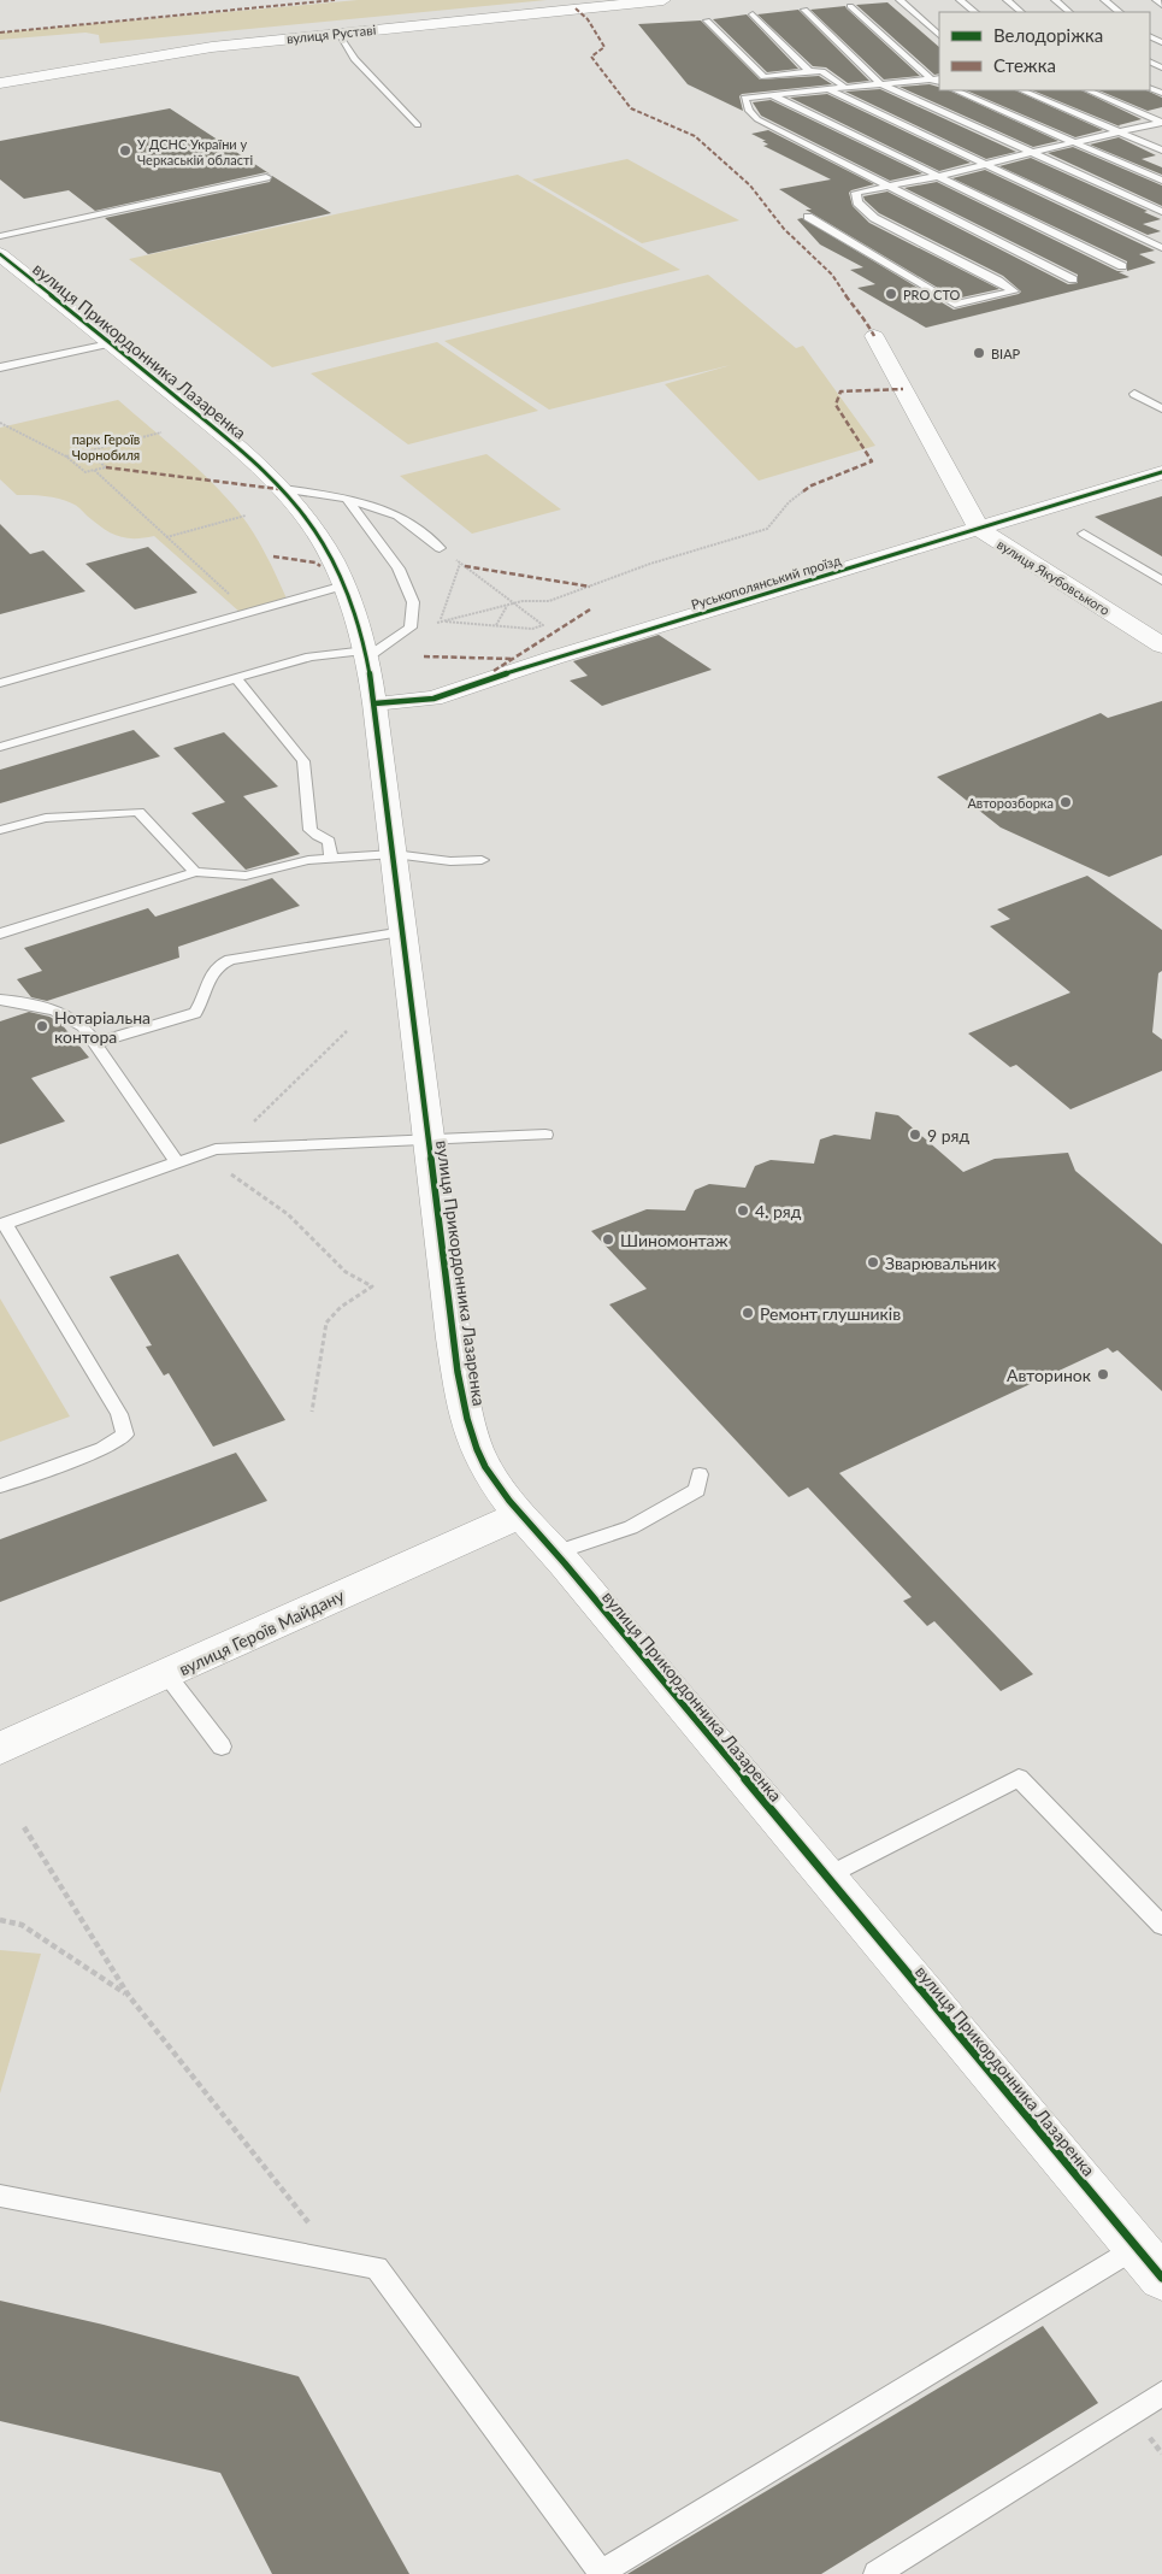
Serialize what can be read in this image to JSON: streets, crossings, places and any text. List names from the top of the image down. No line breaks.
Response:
{"streets":{"street":["вулиця Руставі","вулиця Прикордонника Лазаренка","вулиця Якубовського","Руськополянський проїзд","вулиця Героїв Майдану"]},"crossings":[["вулиця Прикордонника Лазаренка","Руськополянський проїзд"],["вулиця Прикордонника Лазаренка","вулиця Героїв Майдану"],["вулиця Якубовського","Руськополянський проїзд"]],"parks":["парк Героїв Чорнобиля"],"places":["У ДСНС України у Черкаській області","PRO СТО","ВІАР","Авторозборка","Нотаріальна контора","9 ряд","4. ряд","Шиномонтаж","Зварювальник","Ремонт глушників","Авторинок"],"legend":["Велодоріжка","Стежка"]}
